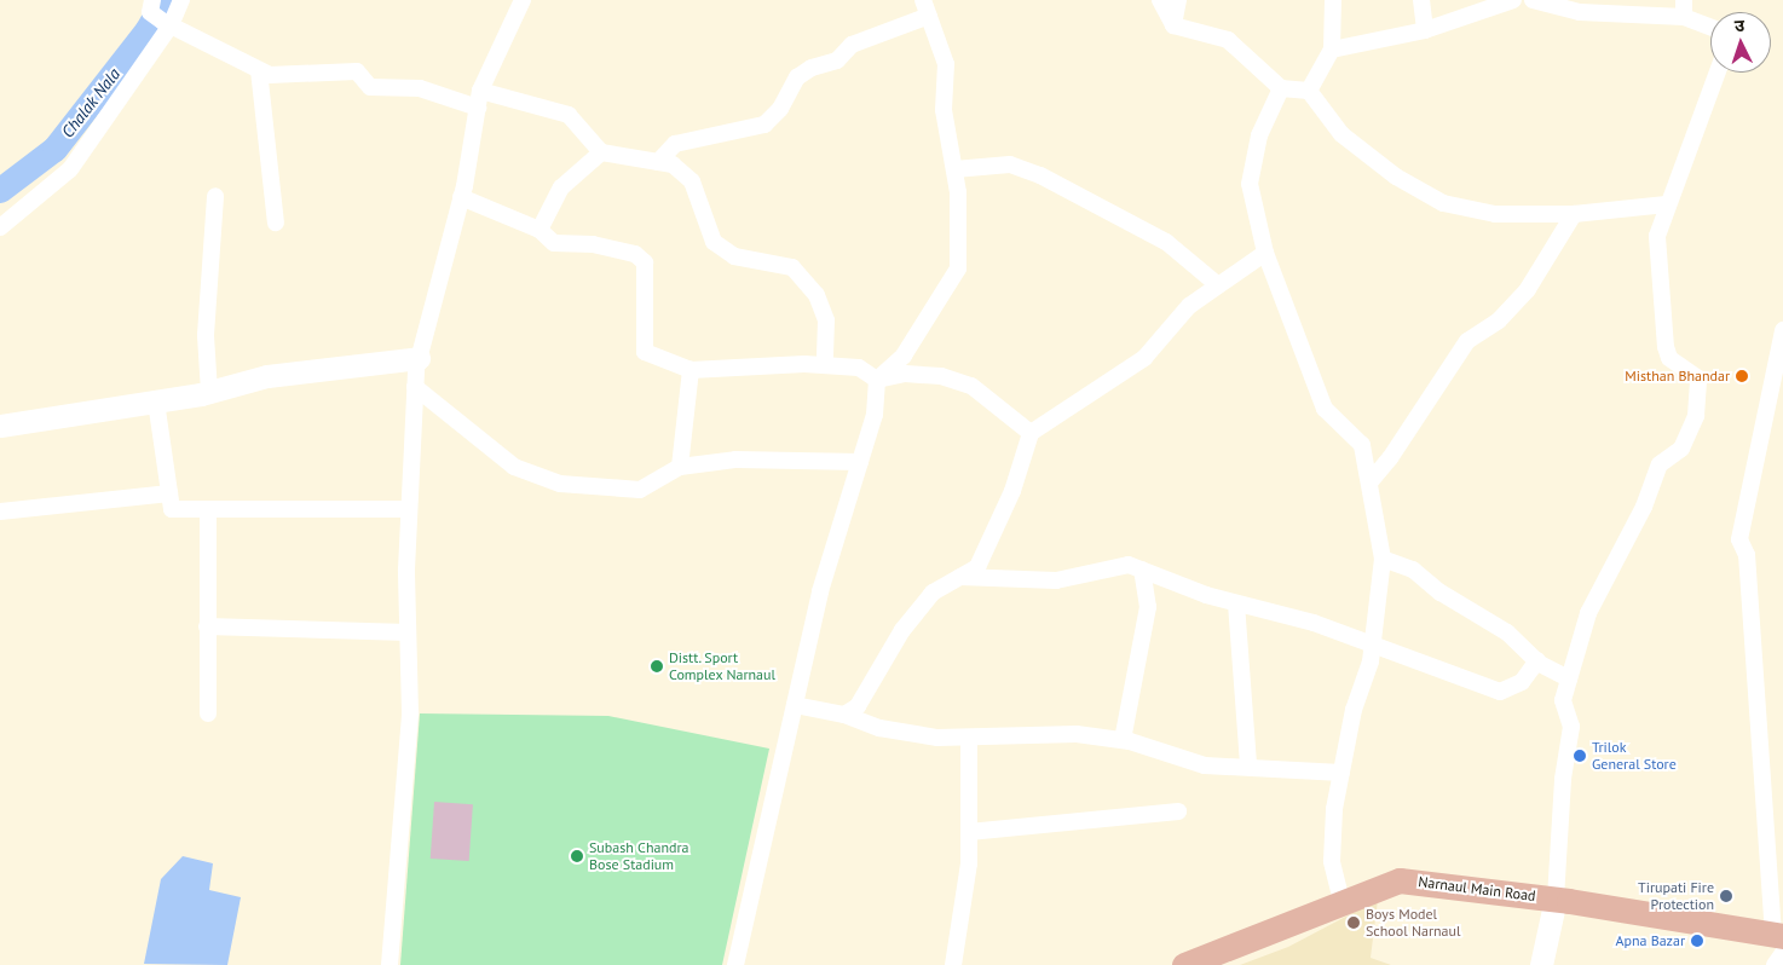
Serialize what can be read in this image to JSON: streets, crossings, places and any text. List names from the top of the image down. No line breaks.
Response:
{"streets":{"main road":["Narnaul Main Road"]},"water":["Chalak Nala"],"places":["Misthan Bhandar","Distt. Sport Complex Narnaul","Trilok General Store","Subash Chandra Bose Stadium","Tirupati Fire Protection","Boys Model School Narnaul","Apna Bazar"],"north":"top"}
